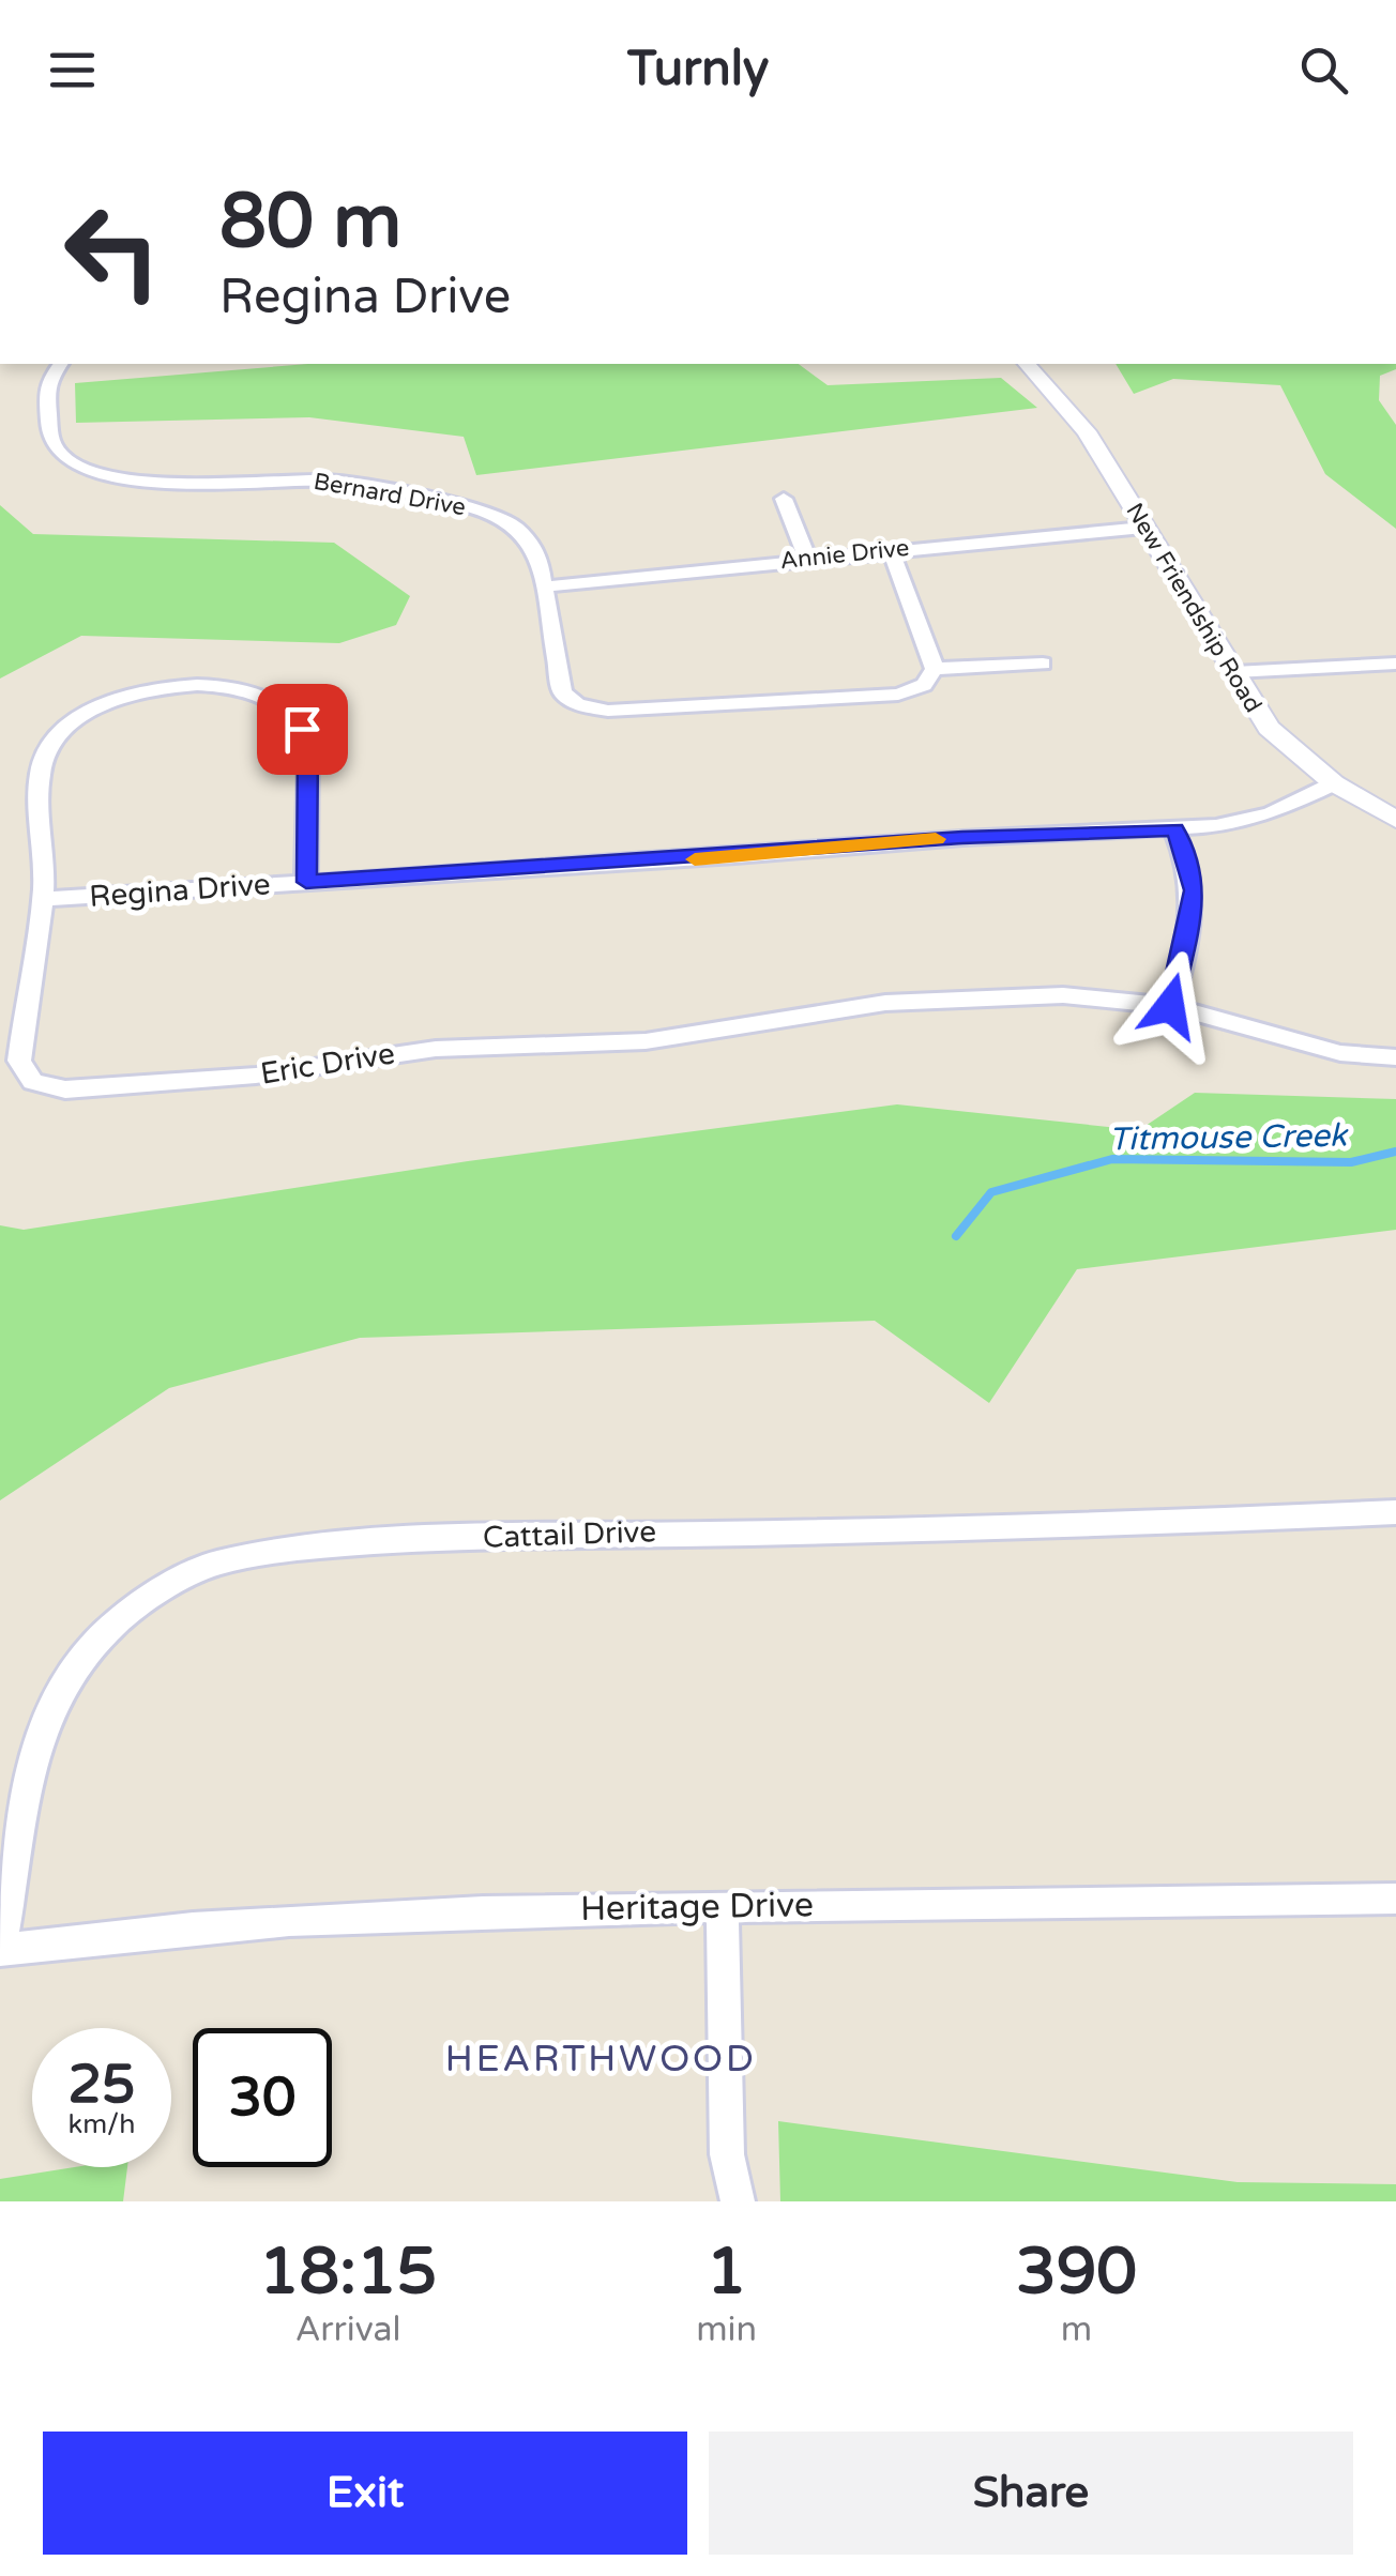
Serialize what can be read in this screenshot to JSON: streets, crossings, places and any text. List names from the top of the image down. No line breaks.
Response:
{"streets":{"street":["Bernard Drive","Annie Drive","New Friendship Road","Regina Drive","Eric Drive","Cattail Drive","Heritage Drive"]},"crossings":[["Bernard Drive","Annie Drive"],["Annie Drive","New Friendship Road"],["New Friendship Road","Regina Drive"],["Regina Drive","Eric Drive"],["Cattail Drive","Heritage Drive"]],"districts":["HEARTHWOOD"],"water":["Titmouse Creek"],"page":{"header":"Turnly","turn":["80 m","Regina Drive"],"speed":"25 km/h","limit":"30","eta":["18:15","Arrival","1","min","390","m"],"buttons":["Exit","Share"]}}
